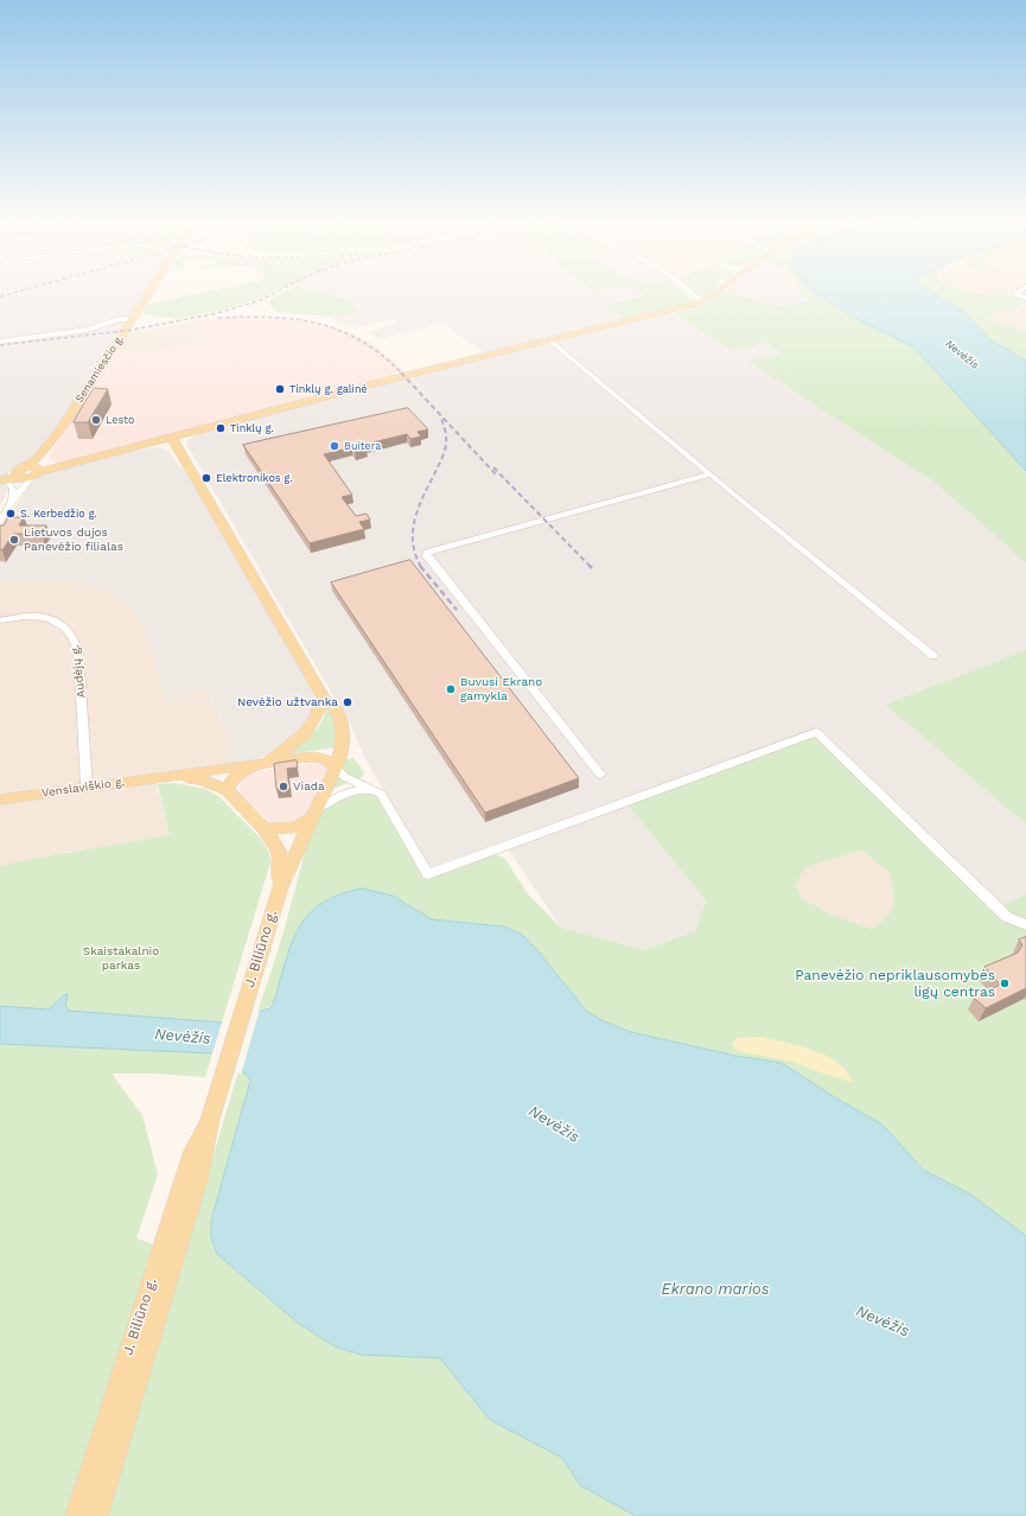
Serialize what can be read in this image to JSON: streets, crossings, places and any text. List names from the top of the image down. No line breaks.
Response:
{"streets":{"main road":["Senamiesčio g.","Venslaviškio g.","J. Biliūno g."],"street":["Audėjų g."]},"crossings":[["Audėjų g.","Venslaviškio g."],["Venslaviškio g.","J. Biliūno g."]],"water":["Nevėžis","Ekrano marios"],"parks":["Skaistakalnio parkas"],"places":["Tinklų g. galinė","Lesto","Tinklų g.","Buitera","Elektronikos g.","S. Kerbedžio g.","Lietuvos dujos Panevėžio filialas","Buvusi Ekrano gamykla","Nevėžio užtvanka","Viada","Panevėžio nepriklausomybės ligų centras"]}
